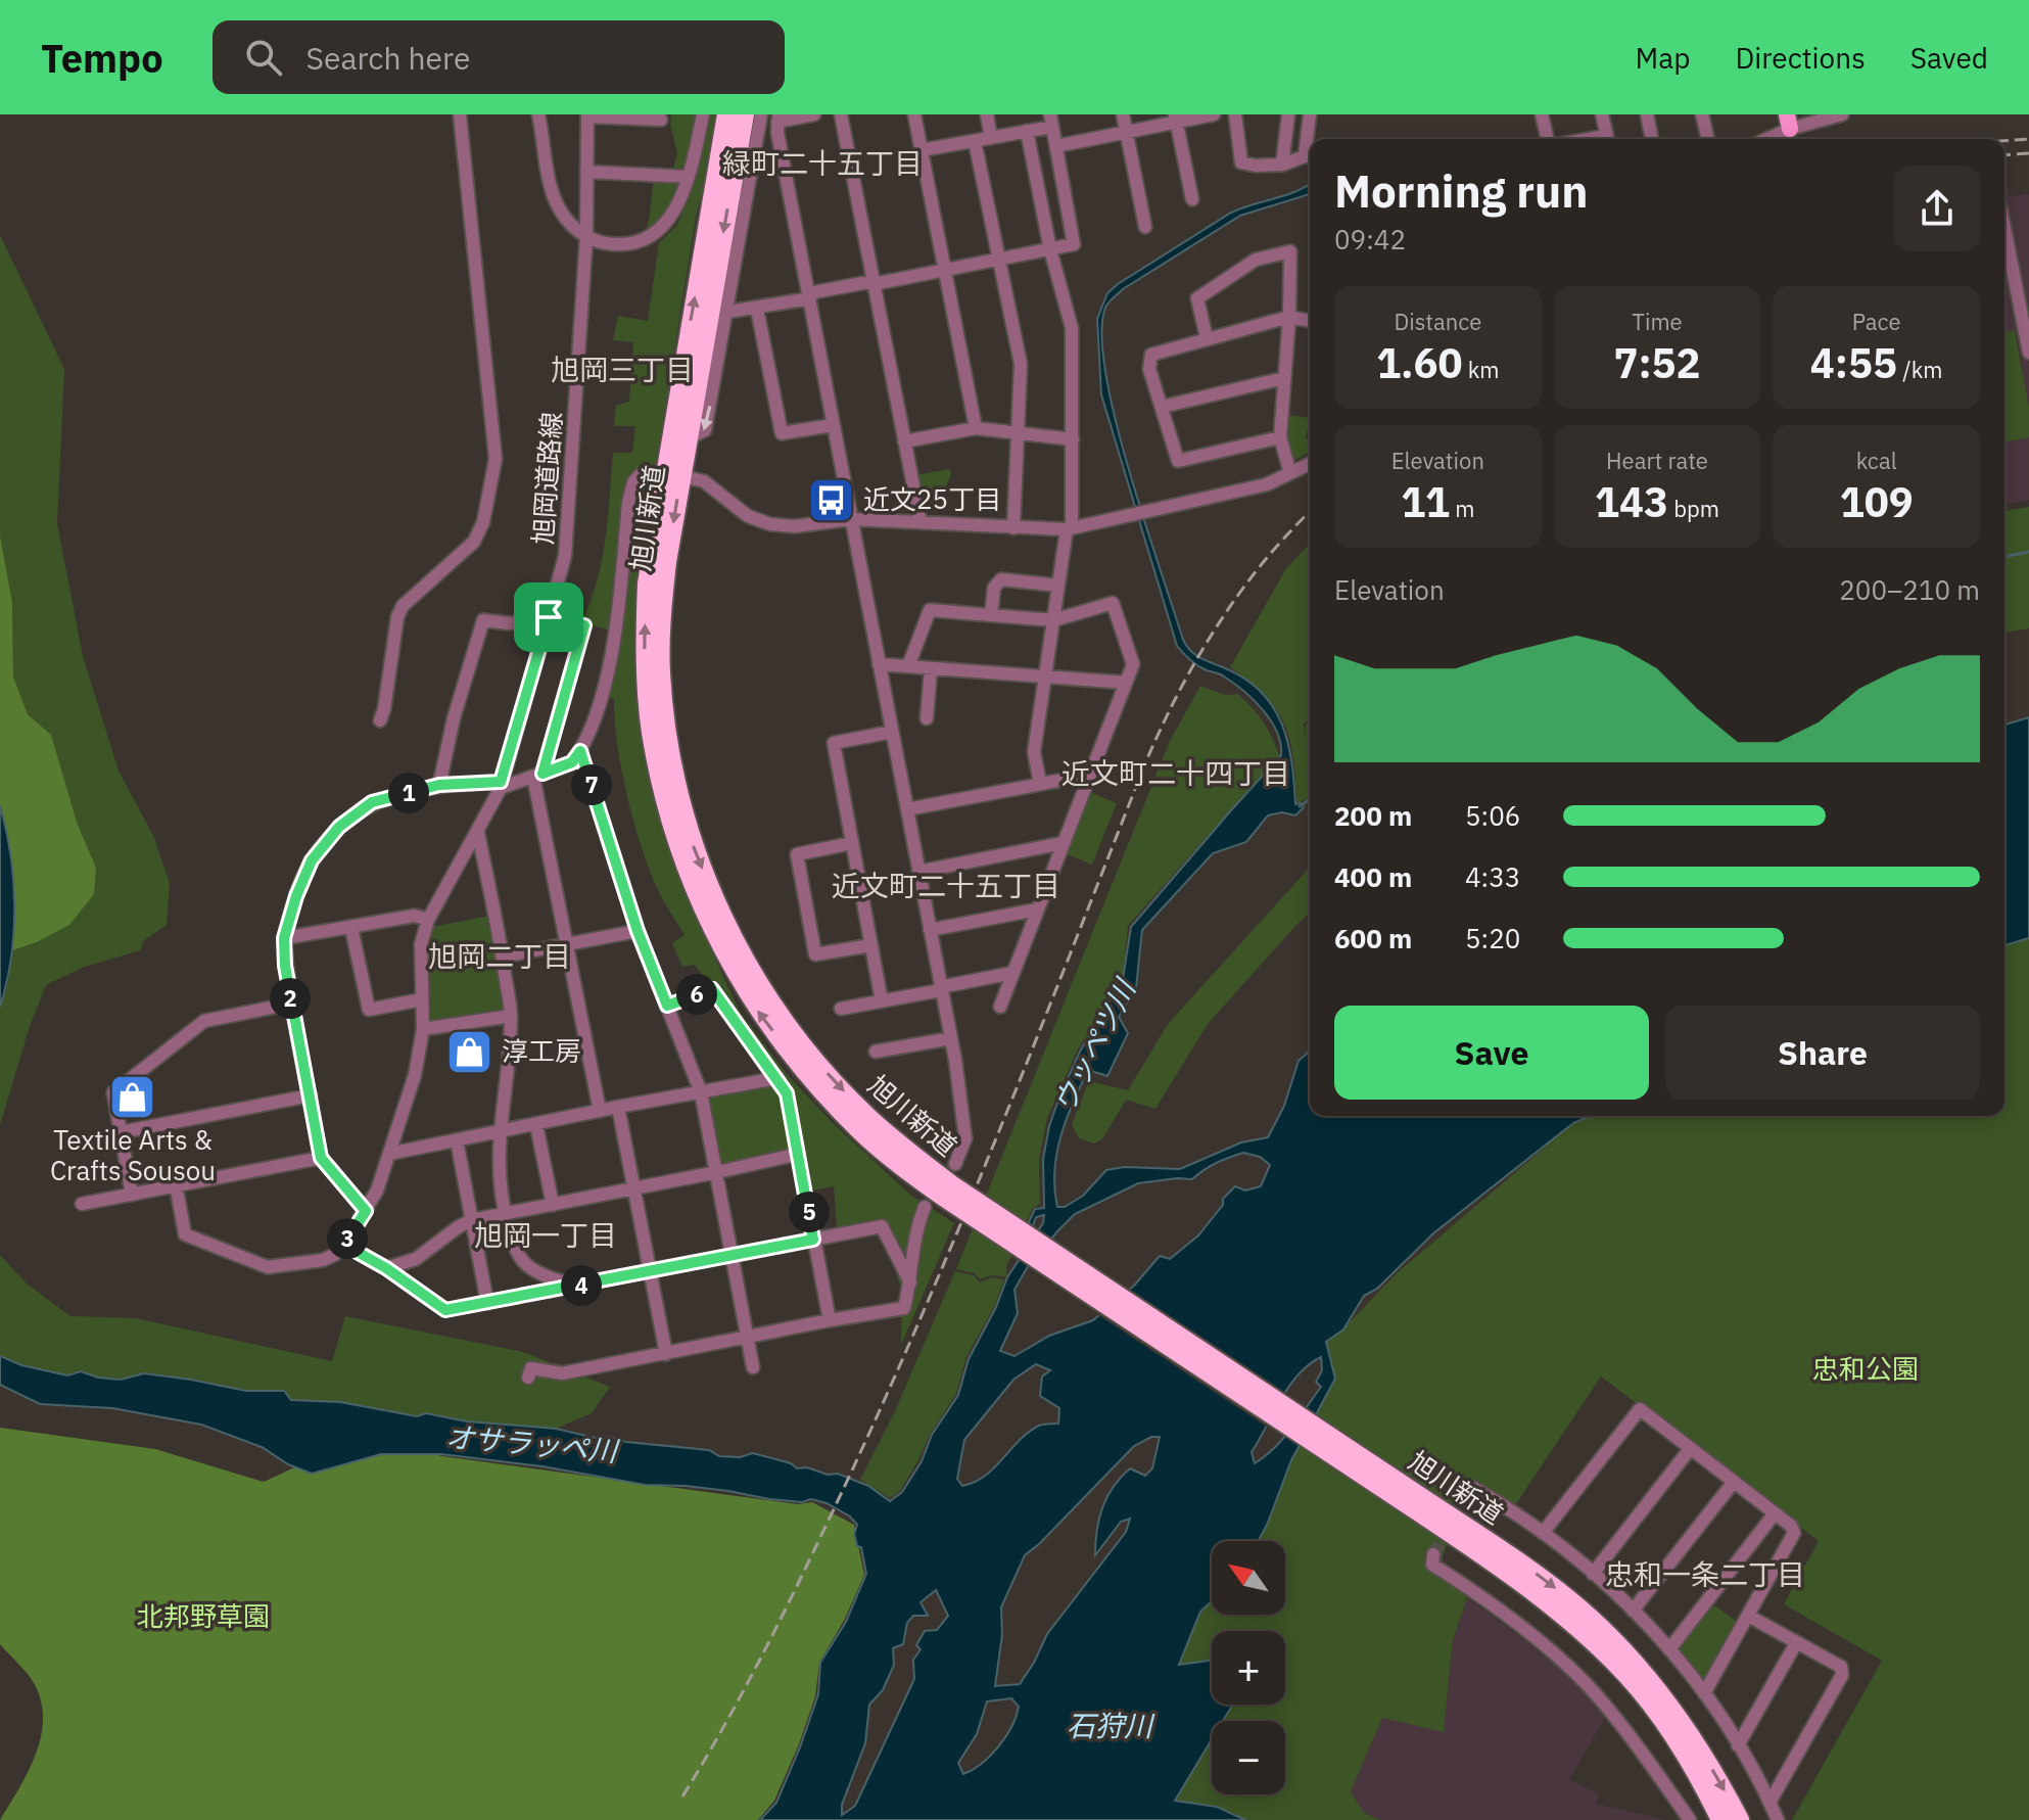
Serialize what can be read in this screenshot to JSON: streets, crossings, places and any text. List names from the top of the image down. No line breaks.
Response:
{"streets":{"highway":["旭川新道"],"street":["旭岡道路線"]},"districts":["緑町二十五丁目","旭岡三丁目","近文町二十四丁目","近文町二十五丁目","旭岡二丁目","旭岡一丁目","忠和一条二丁目"],"water":["ウッペツ川","オサラッペ川","石狩川"],"parks":["忠和公園","北邦野草園"],"places":{"bus stop":["近文25丁目"],"shop":["淳工房","Textile Arts & Crafts Sousou"]},"north":"top left","page":{"header":"Tempo","search":"Search here","nav":["Map","Directions","Saved"],"heading":["Morning run","09:42"],"stats":[["Distance","1.60 km"],["Time","7:52"],["Pace","4:55 /km"],["Elevation","11 m"],["Heart rate","143 bpm"],["kcal","109"]],"chart":["Elevation","200–210 m"],"pins":["7","1","6","2","5","3","4"],"list":[{"name":"200 m","note":"5:06"},{"name":"400 m","note":"4:33"},{"name":"600 m","note":"5:20"}],"buttons":["Save","Share"],"map_buttons":["+","−"]}}
